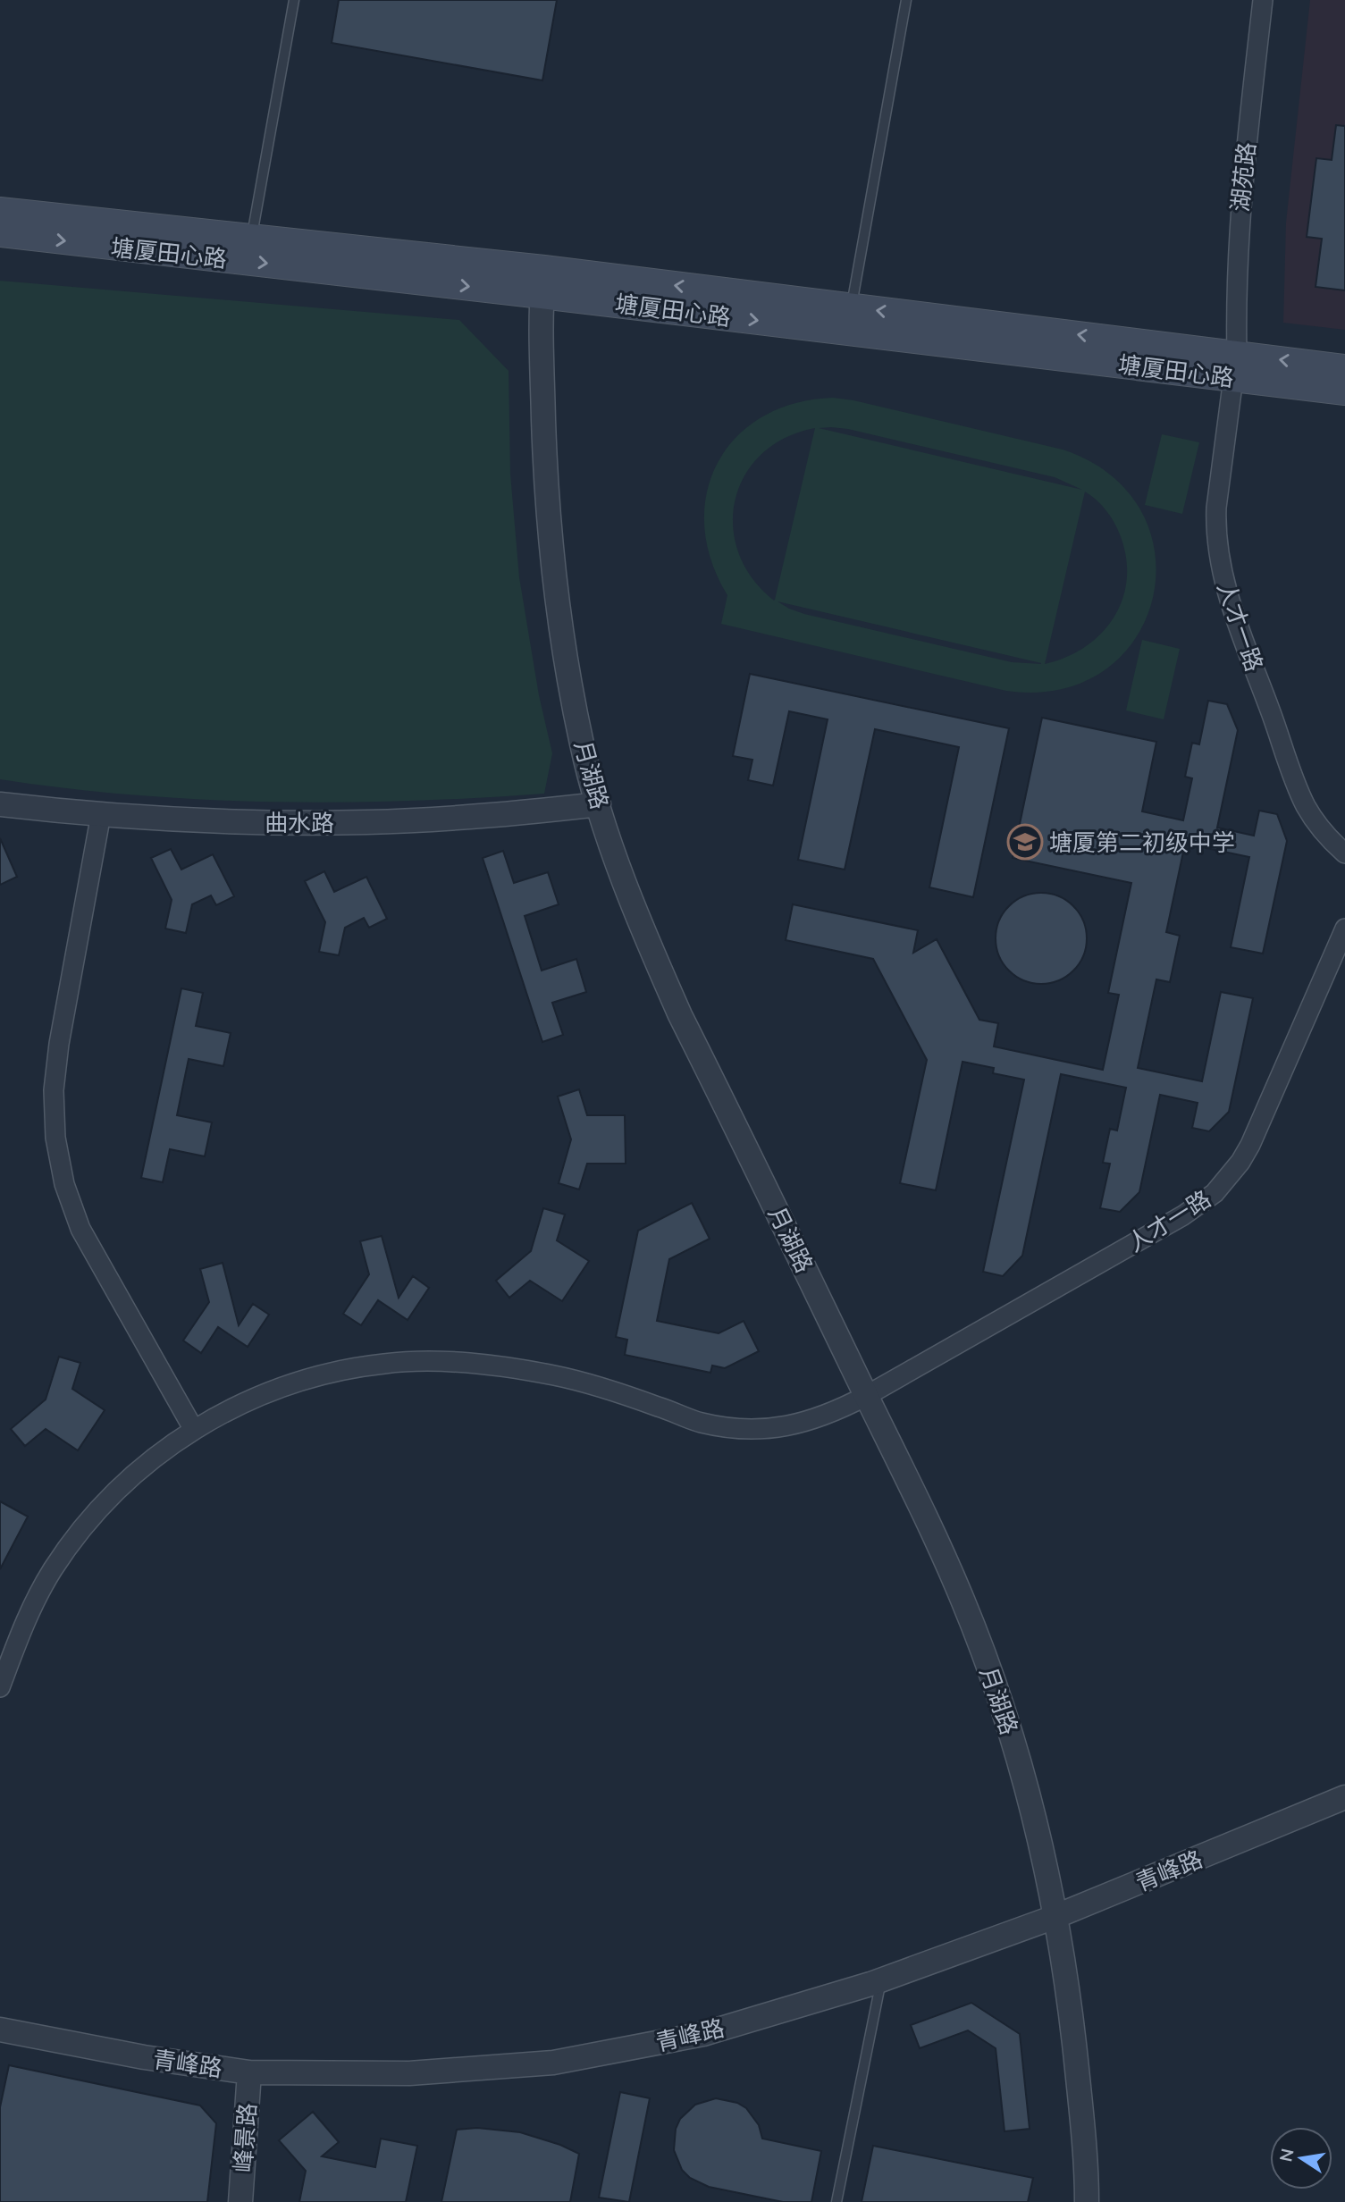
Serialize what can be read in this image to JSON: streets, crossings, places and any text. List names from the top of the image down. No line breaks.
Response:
{"streets":{"main road":["塘厦田心路"],"street":["湖苑路","人才一路","月湖路","曲水路","青峰路","峰景路"]},"crossings":[["湖苑路","塘厦田心路"],["湖苑路","人才一路"],["塘厦田心路","人才一路"],["塘厦田心路","月湖路"],["人才一路","月湖路"],["月湖路","曲水路"],["月湖路","青峰路"],["青峰路","峰景路"]],"places":{"school or university":["塘厦第二初级中学"]},"north":"left"}
